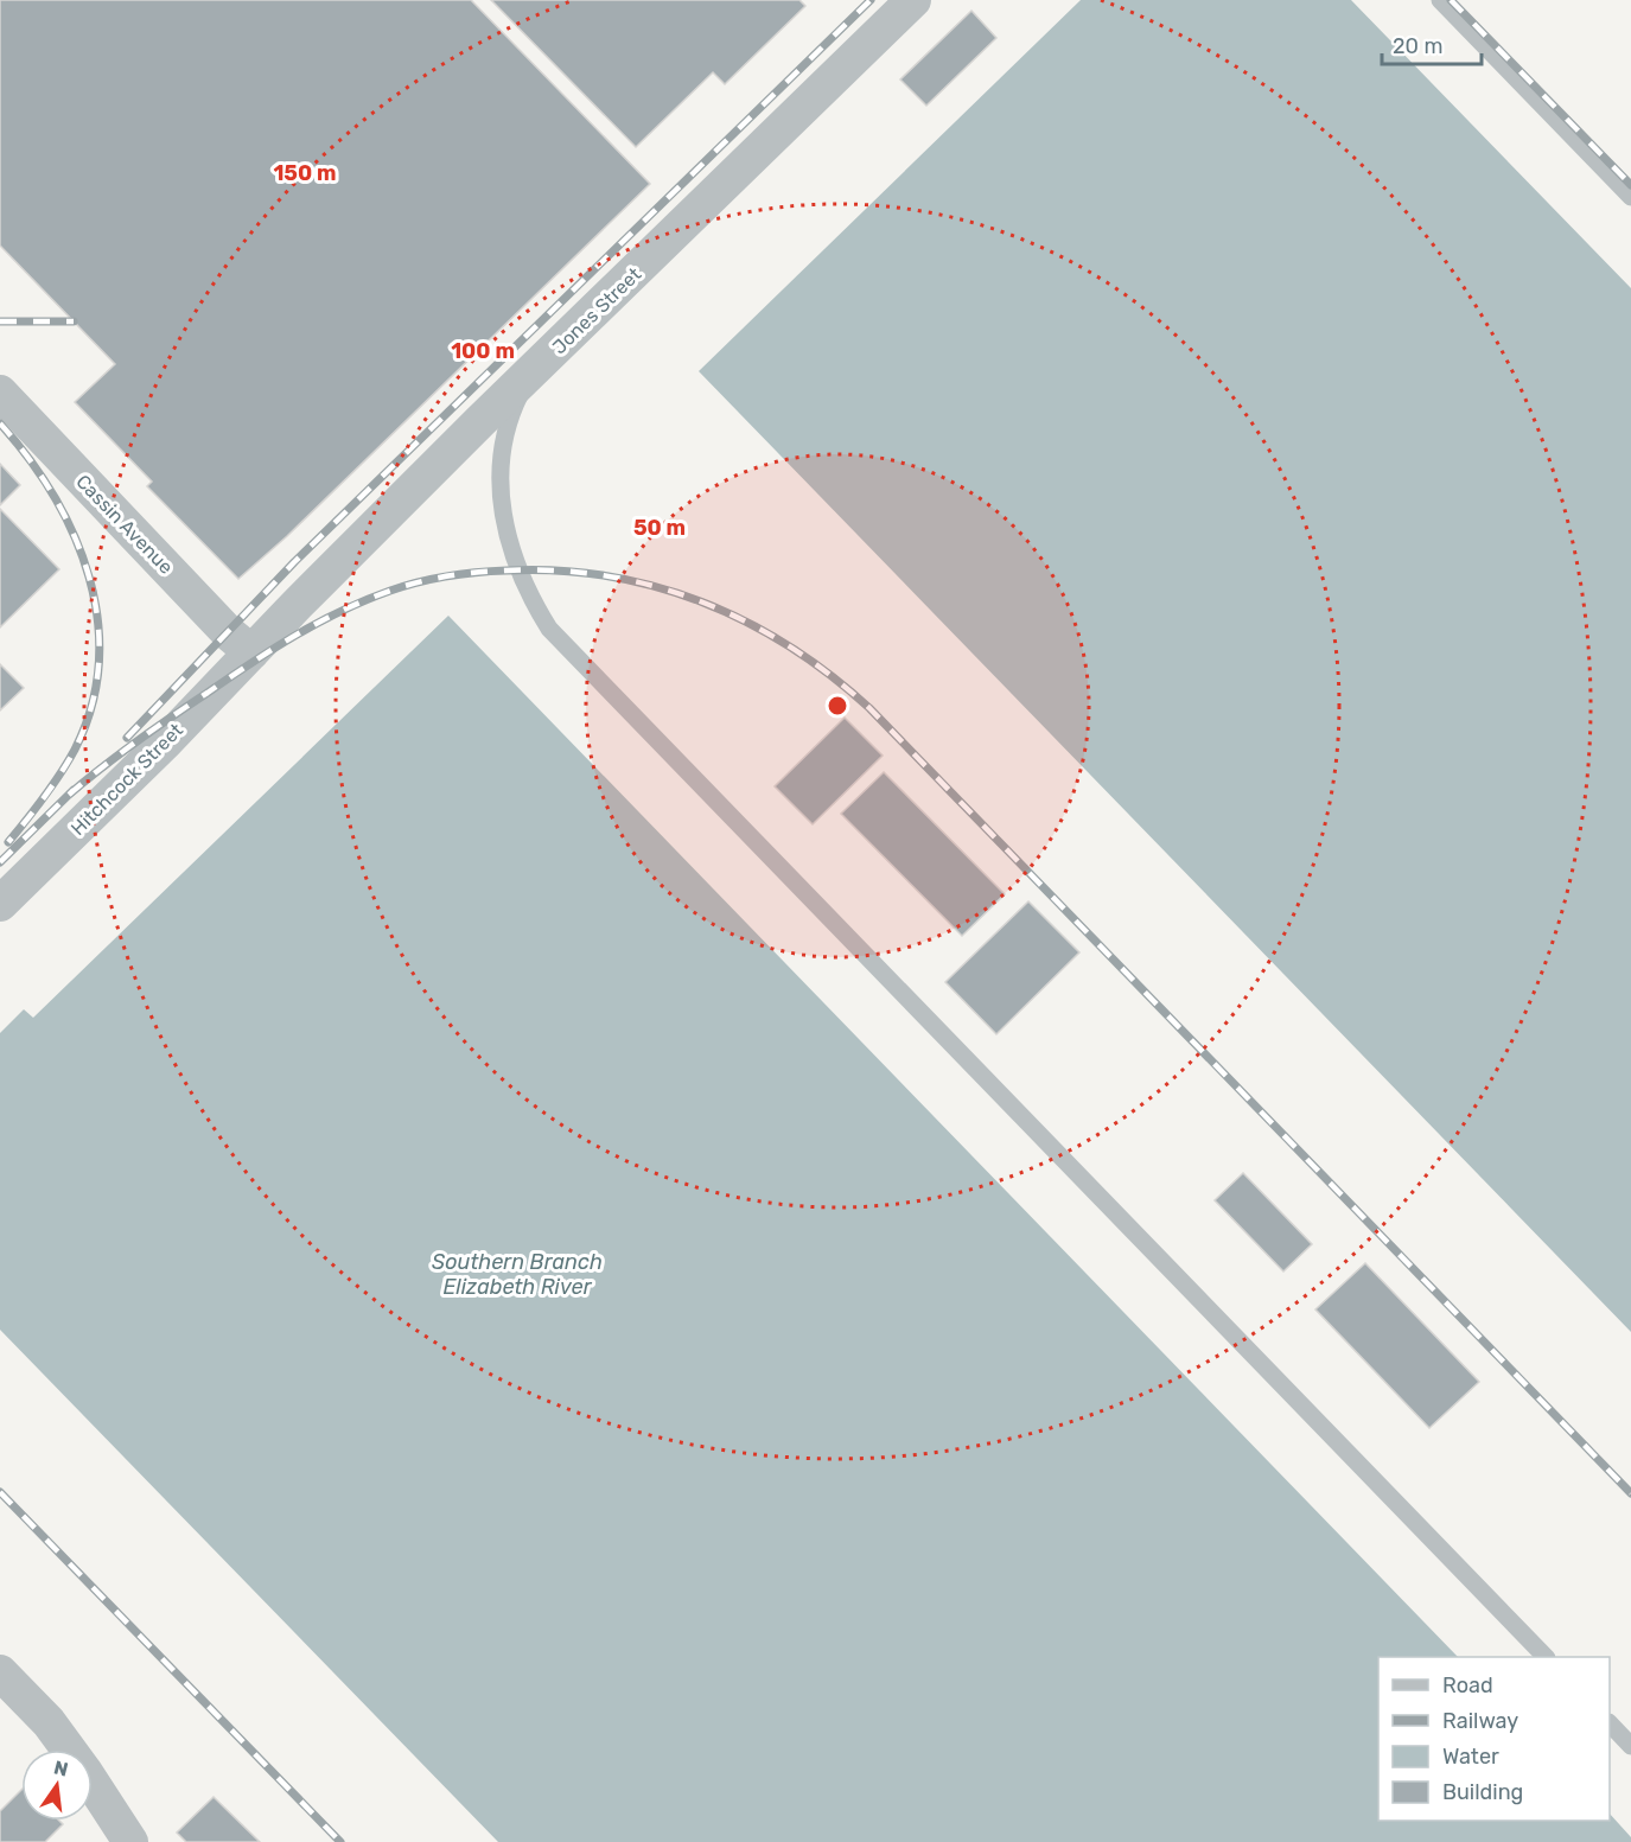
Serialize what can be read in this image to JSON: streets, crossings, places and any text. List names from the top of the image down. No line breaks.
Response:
{"streets":{"street":["Jones Street","Cassin Avenue","Hitchcock Street"]},"crossings":[["Jones Street","Cassin Avenue"],["Jones Street","Hitchcock Street"],["Cassin Avenue","Hitchcock Street"]],"water":["Southern Branch Elizabeth River"],"legend":["Road","Railway","Water","Building"],"scale_bar":"20 m","north":"top","rings":["150 m","100 m","50 m"]}
